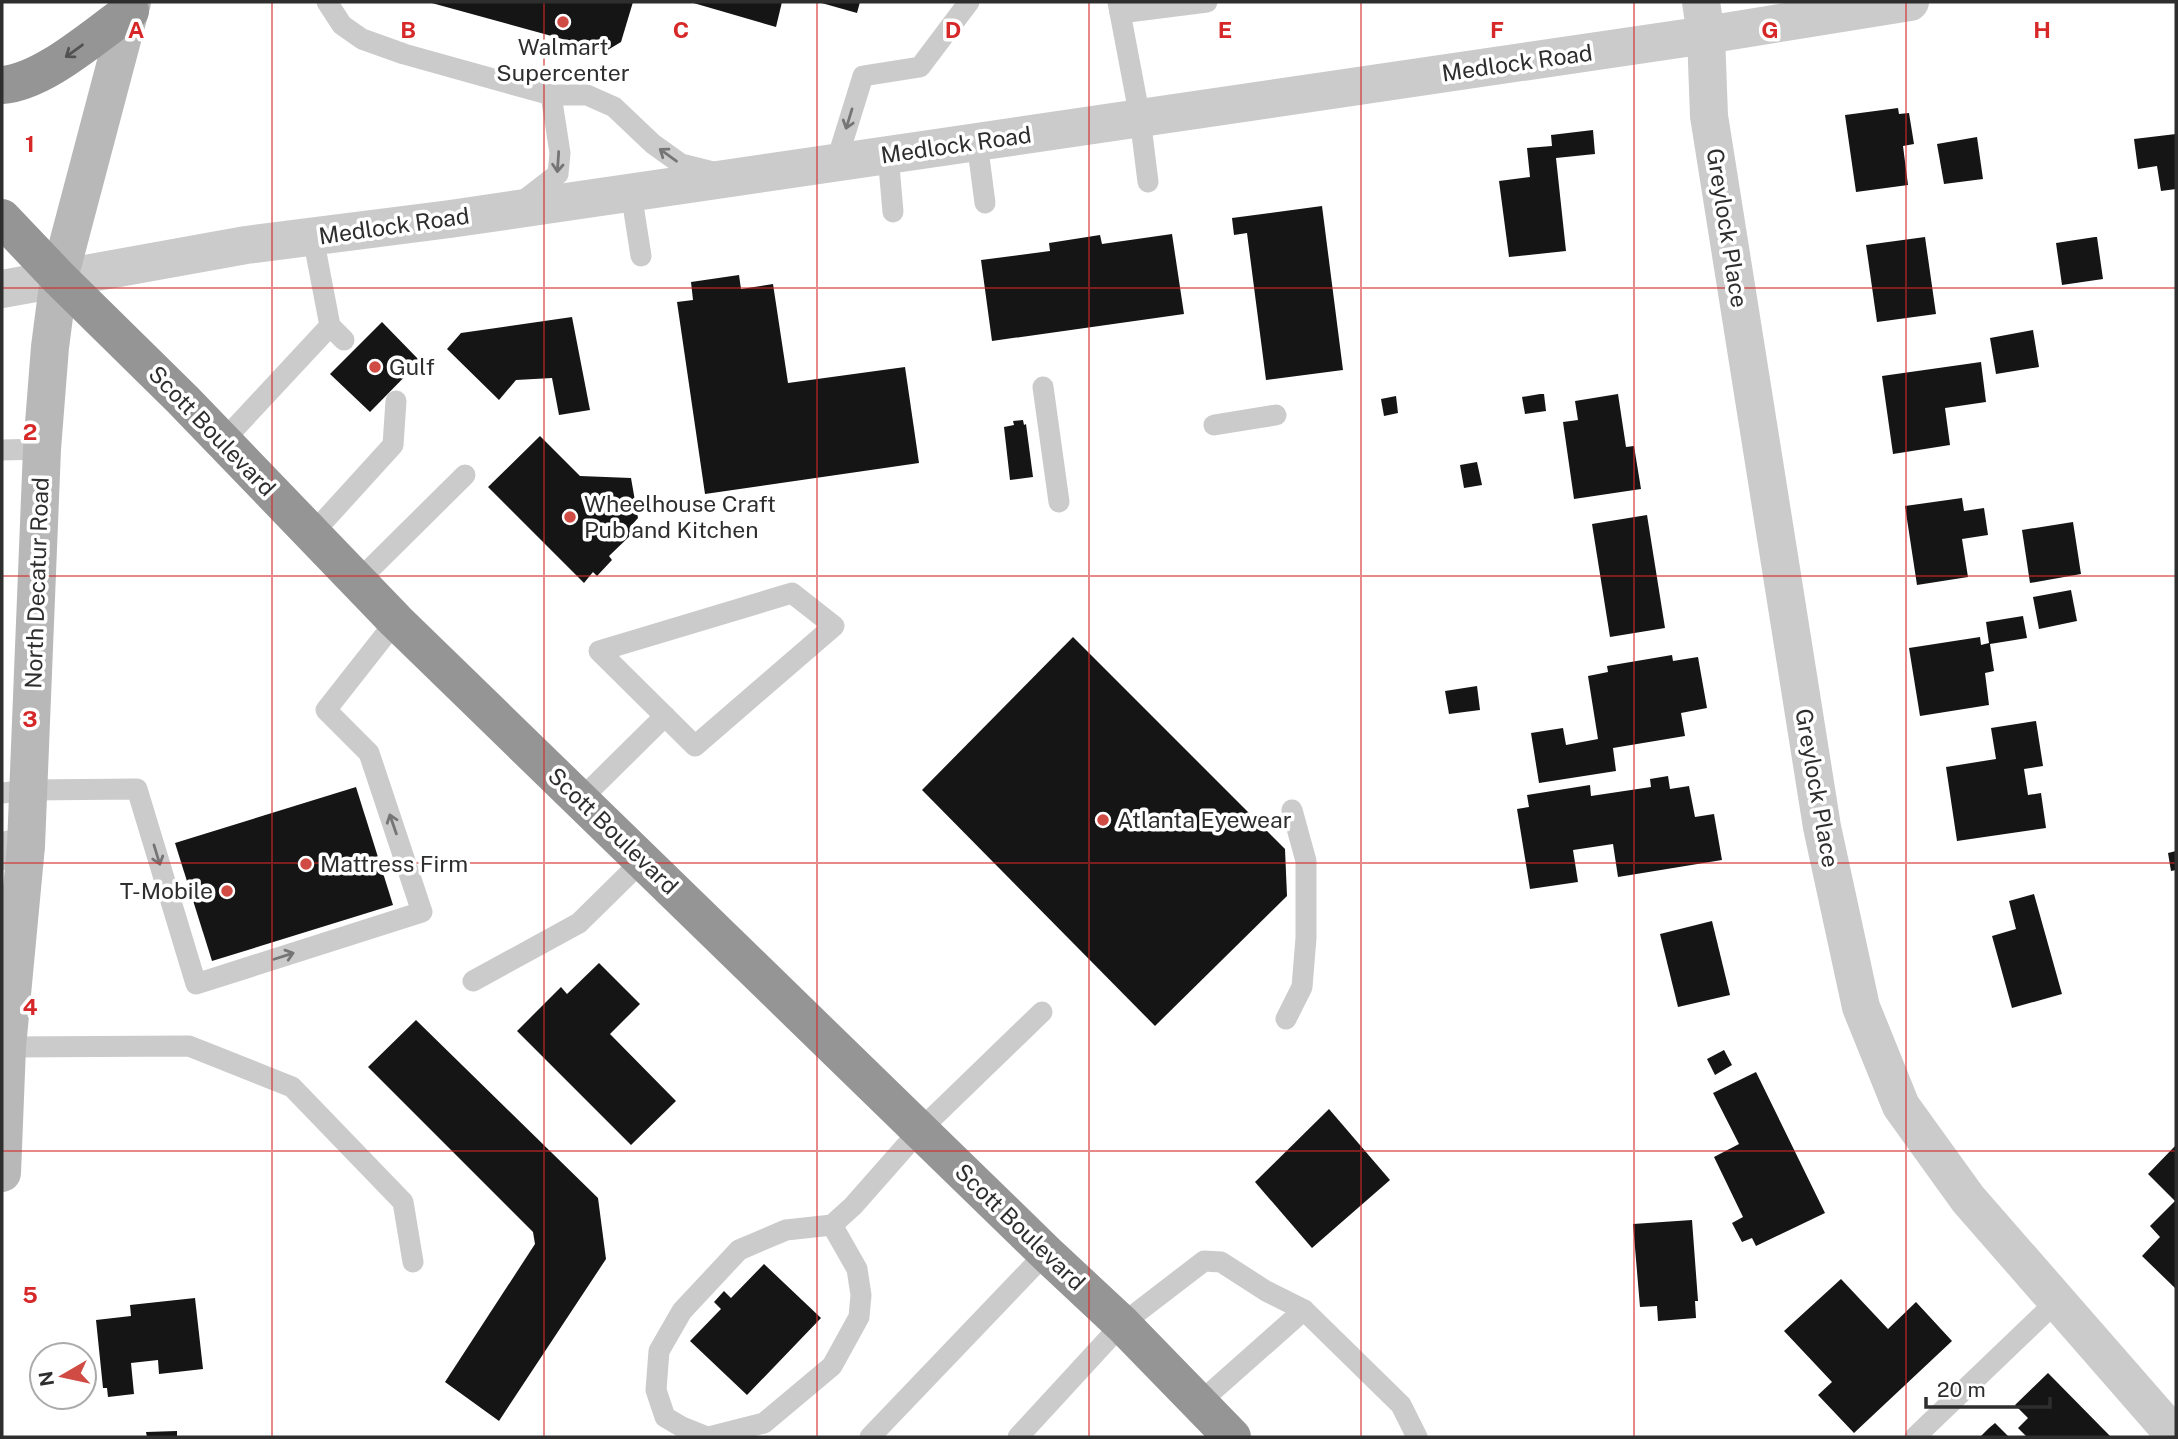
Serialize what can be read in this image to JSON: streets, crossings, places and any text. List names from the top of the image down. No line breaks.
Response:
{"streets":{"highway":["Scott Boulevard"],"main road":["North Decatur Road"],"street":["Medlock Road","Greylock Place"]},"crossings":[["Medlock Road","Greylock Place"],["Medlock Road","Scott Boulevard"],["Medlock Road","North Decatur Road"],["Scott Boulevard","North Decatur Road"]],"places":["Walmart Supercenter","Gulf","Wheelhouse Craft Pub and Kitchen","Atlanta Eyewear","Mattress Firm","T-Mobile"],"scale_bar":"20 m","north":"left","grid":{"columns":["A","B","C","D","E","F","G","H"],"rows":["1","2","3","4","5"]}}
